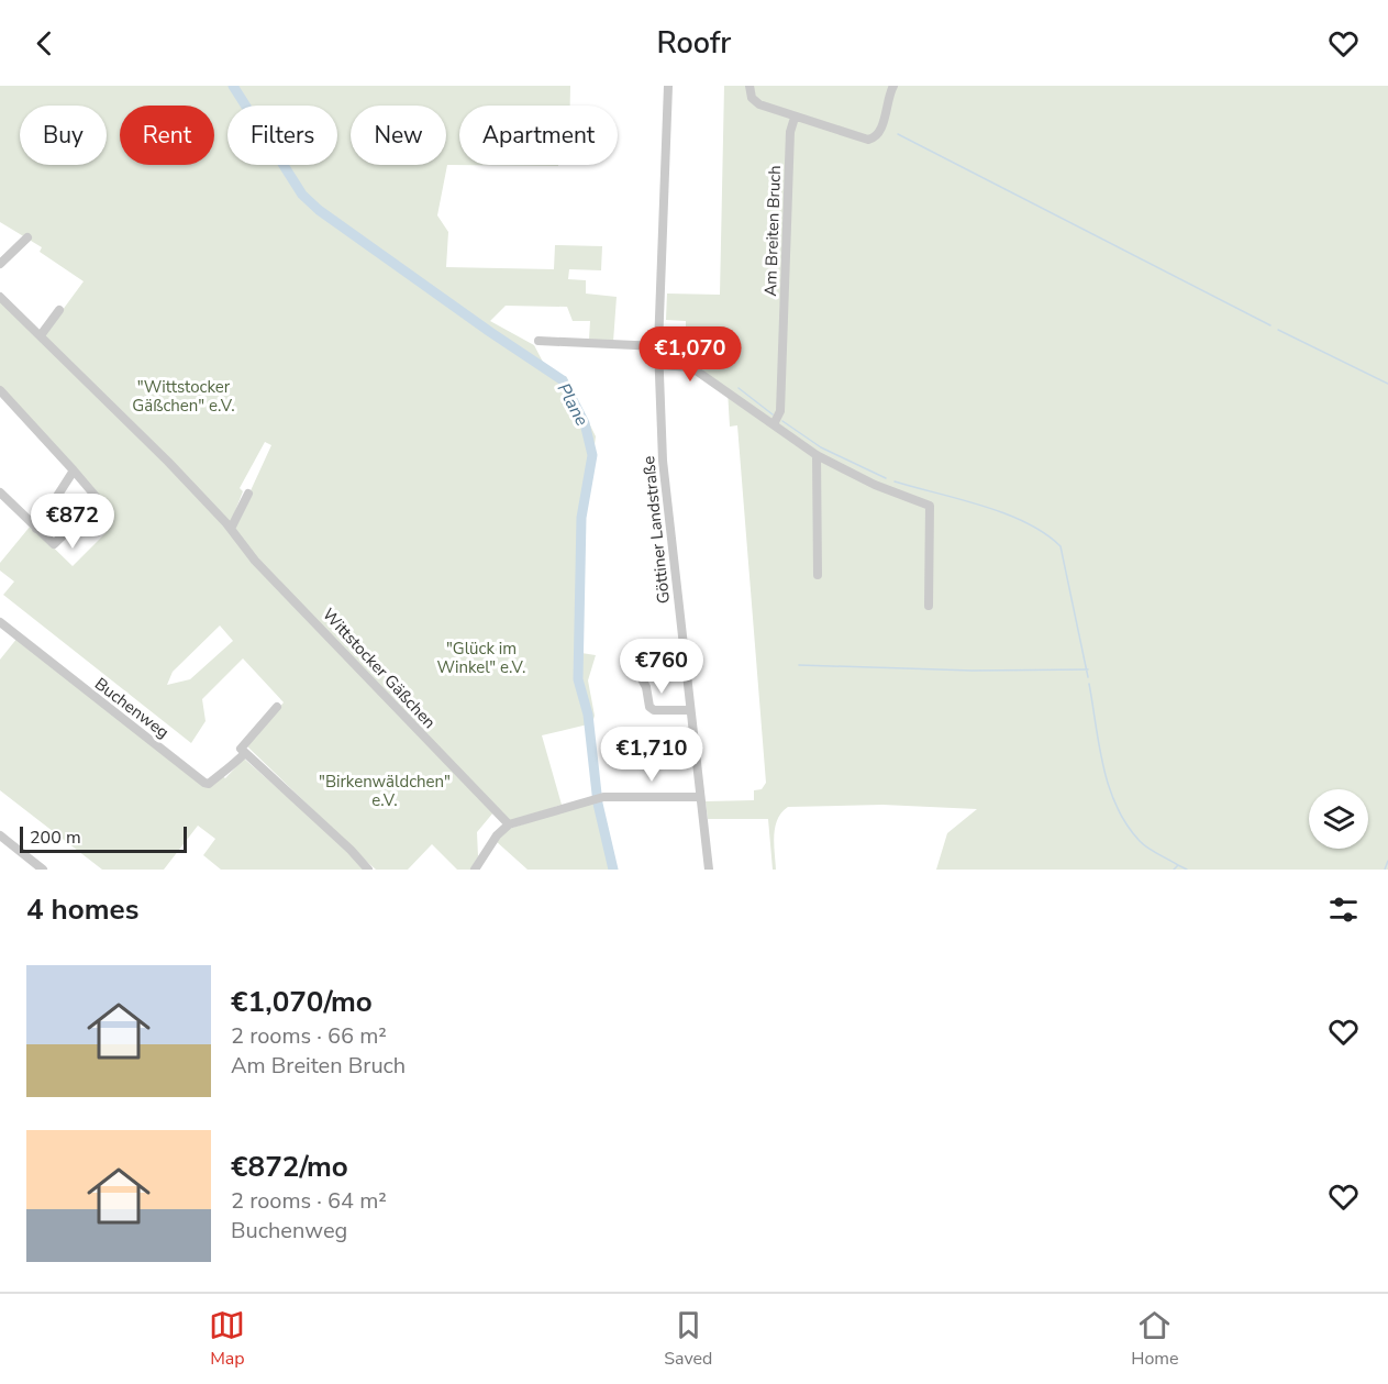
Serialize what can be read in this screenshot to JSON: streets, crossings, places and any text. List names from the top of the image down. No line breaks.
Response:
{"streets":{"street":["Am Breiten Bruch","Göttiner Landstraße","Wittstocker Gäßchen","Buchenweg"]},"water":["Plane"],"parks":["\"Wittstocker Gäßchen\" e.V.","\"Glück im Winkel\" e.V.","\"Birkenwäldchen\" e.V."],"scale_bar":"200 m","page":{"header":"Roofr","chip":["Buy","Rent","Filters","New","Apartment"],"price":["€1,070","€872","€760","€1,710"],"scale":"200 m","heading":"4 homes","list":[{"name":"€1,070/mo","note":"2 rooms · 66 m² · Am Breiten Bruch"},{"name":"€872/mo","note":"2 rooms · 64 m² · Buchenweg"}],"tabs":["Map","Saved","Home"]}}
